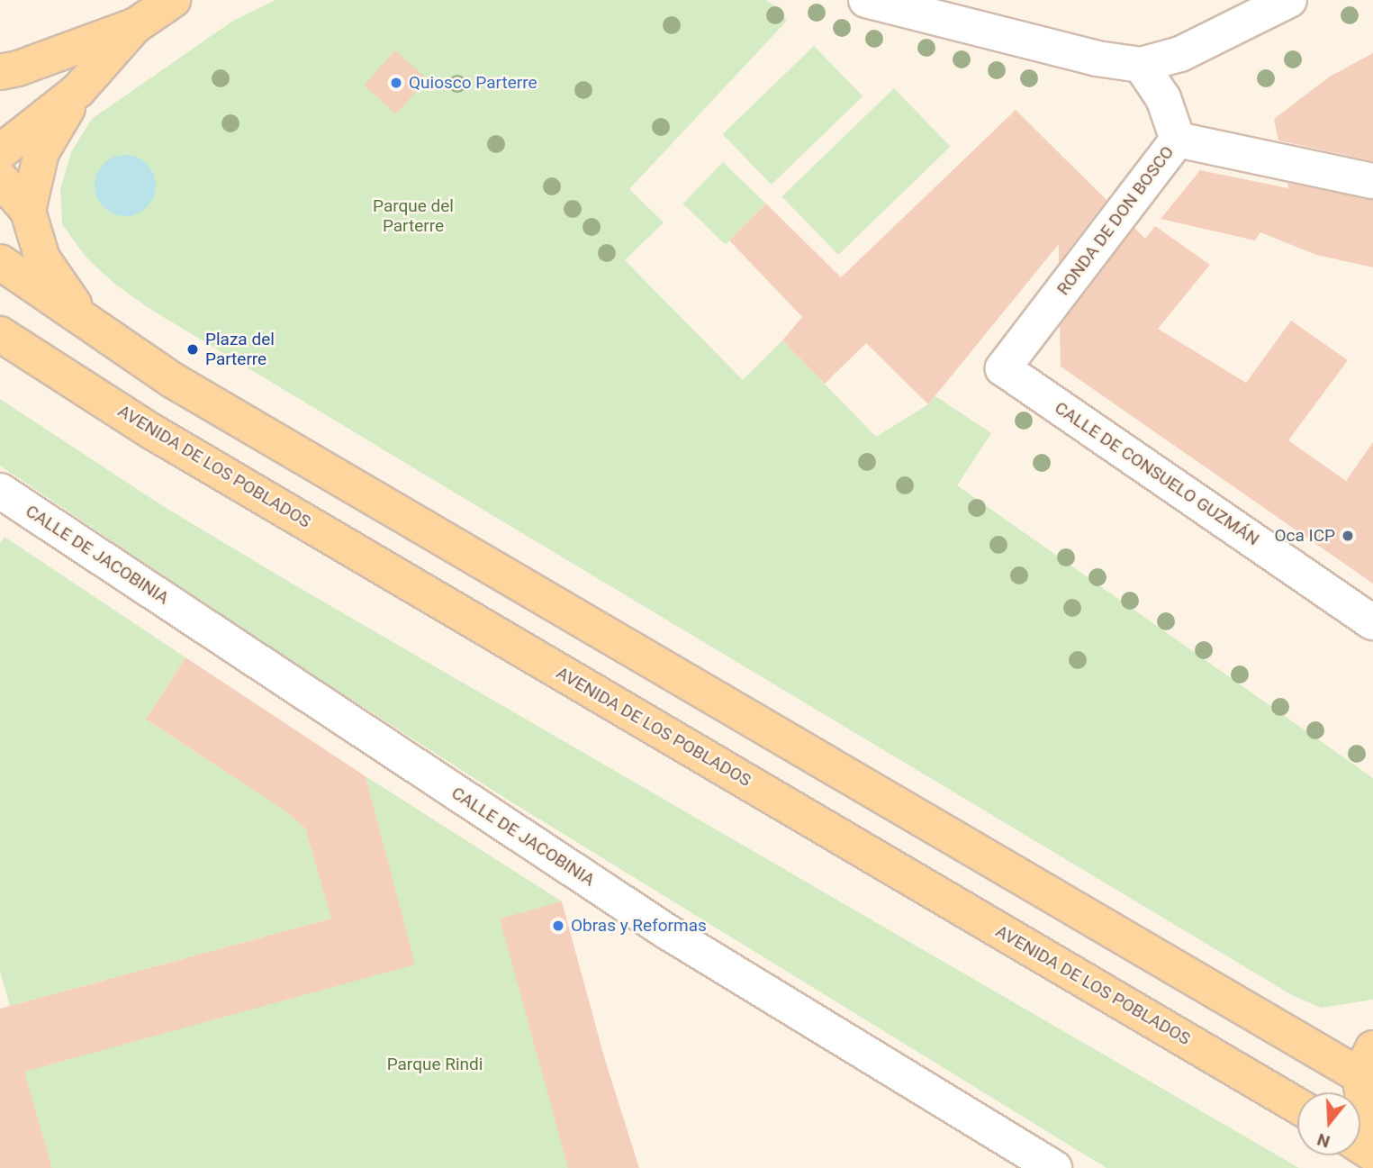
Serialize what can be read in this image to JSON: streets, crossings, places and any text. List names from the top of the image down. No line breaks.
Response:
{"streets":{"main road":["AVENIDA DE LOS POBLADOS"],"street":["RONDA DE DON BOSCO","CALLE DE CONSUELO GUZMÁN","CALLE DE JACOBINIA"]},"crossings":[["RONDA DE DON BOSCO","CALLE DE CONSUELO GUZMÁN"]],"parks":["Parque del Parterre","Parque Rindi"],"places":["Quiosco Parterre","Plaza del Parterre","Oca ICP","Obras y Reformas"],"north":"bottom"}
